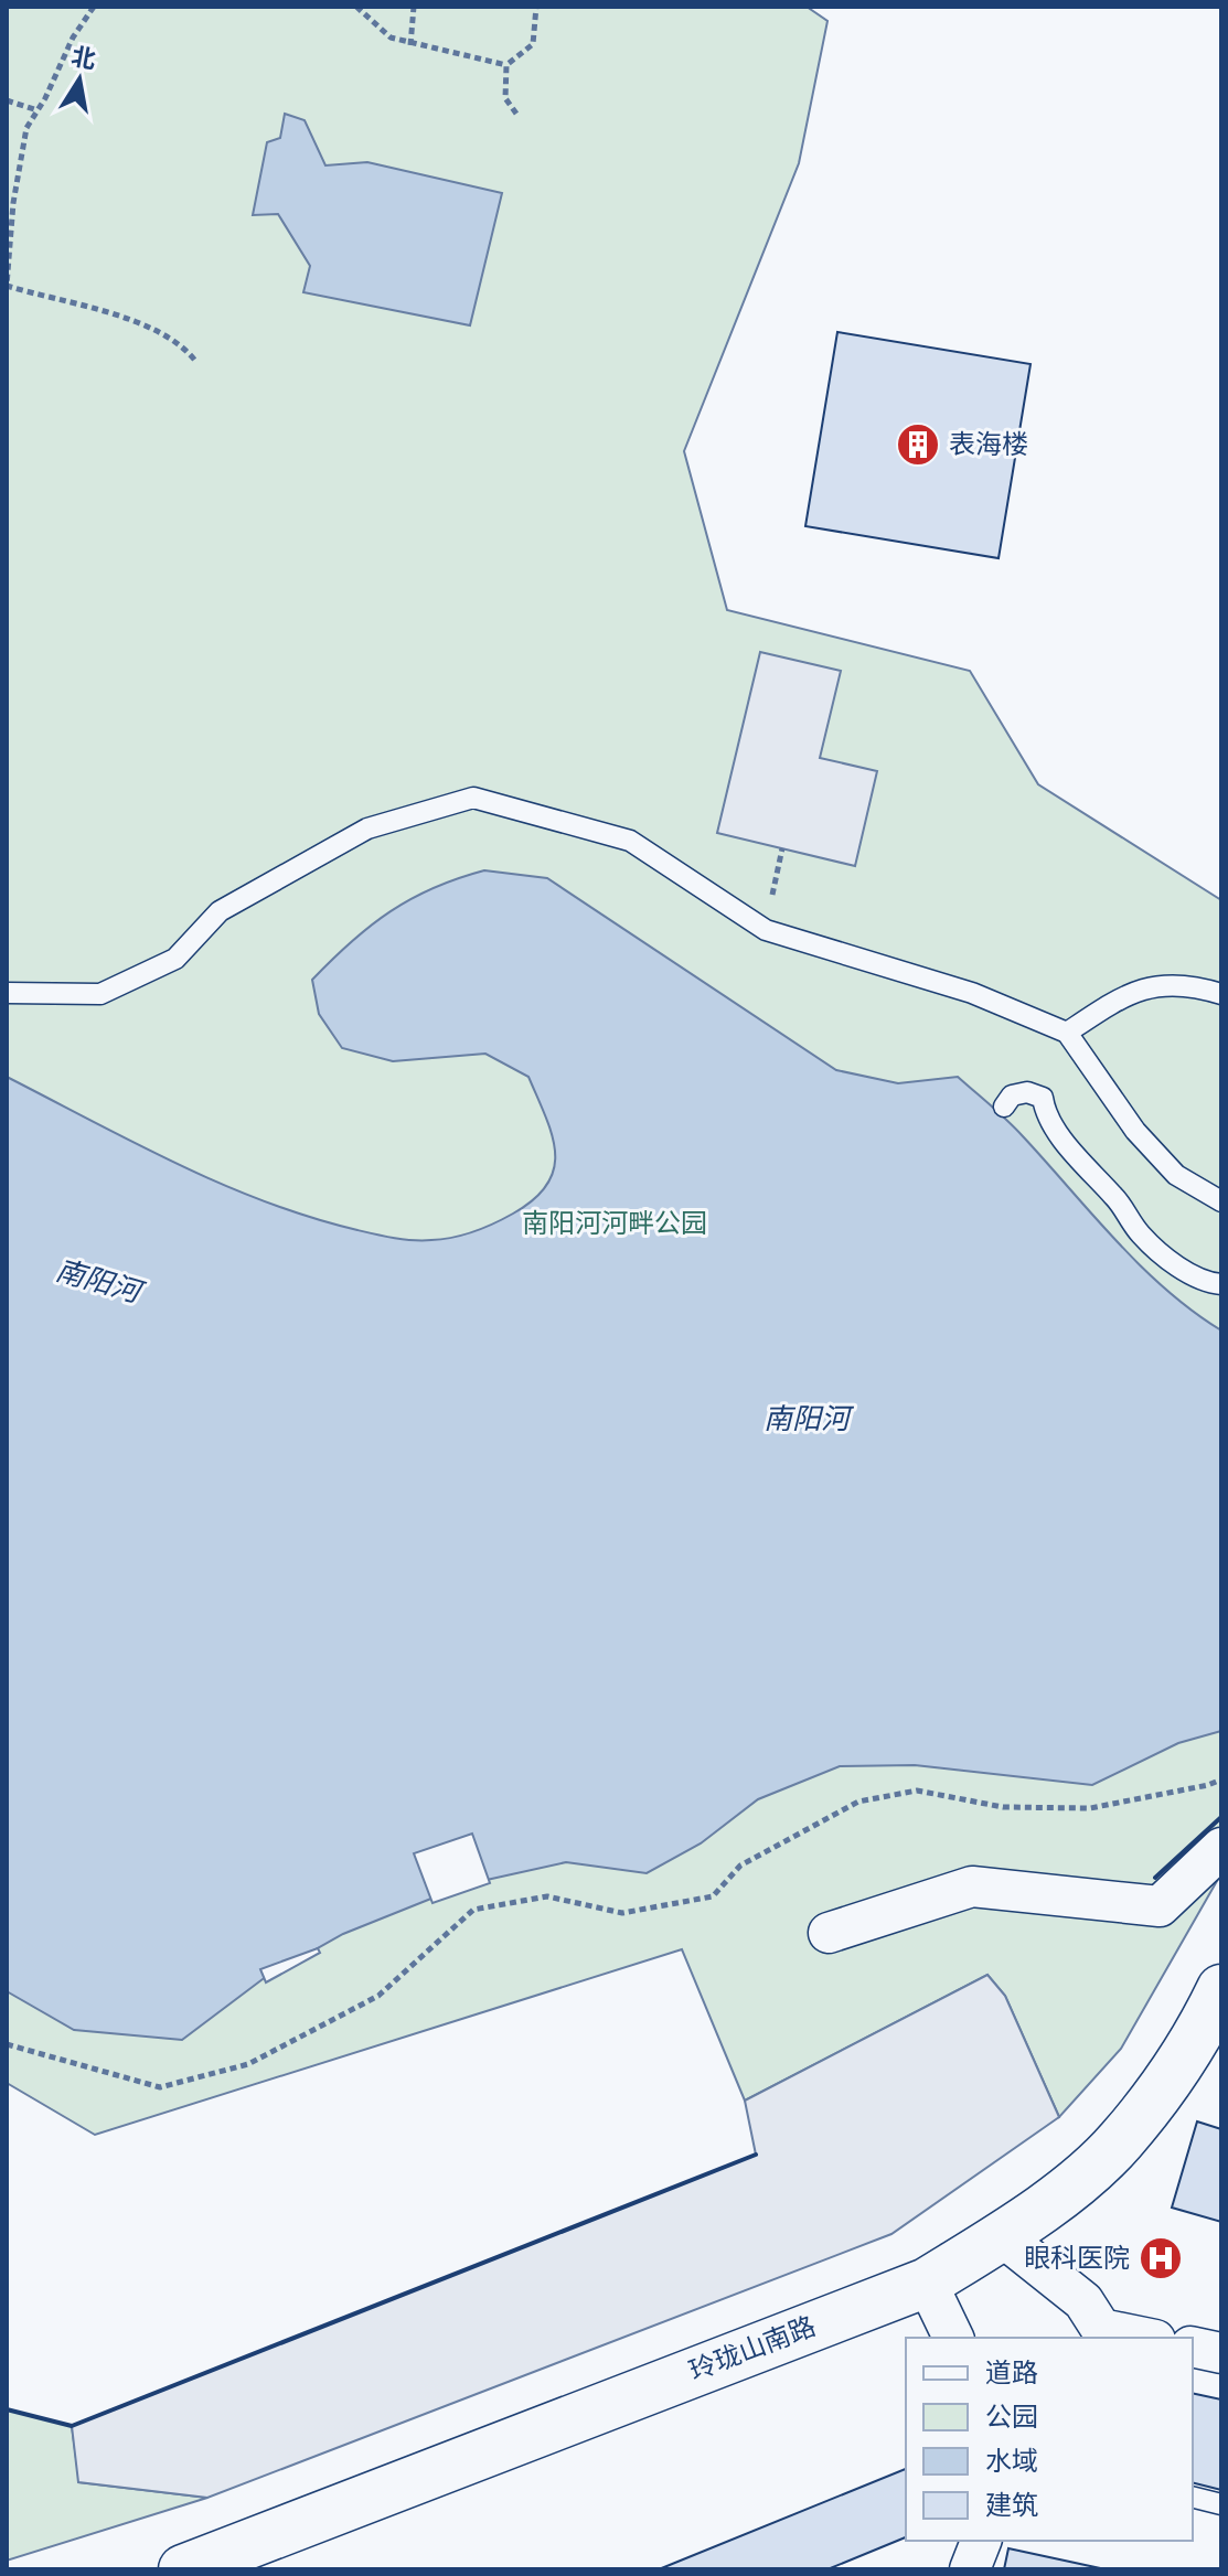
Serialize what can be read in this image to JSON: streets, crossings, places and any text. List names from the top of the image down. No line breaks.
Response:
{"streets":{"street":["玲珑山南路"]},"water":["南阳河"],"parks":["南阳河河畔公园"],"places":{"building":["表海楼"],"hospital":["眼科医院"]},"legend":["道路","公园","水域","建筑"],"north":"top"}
